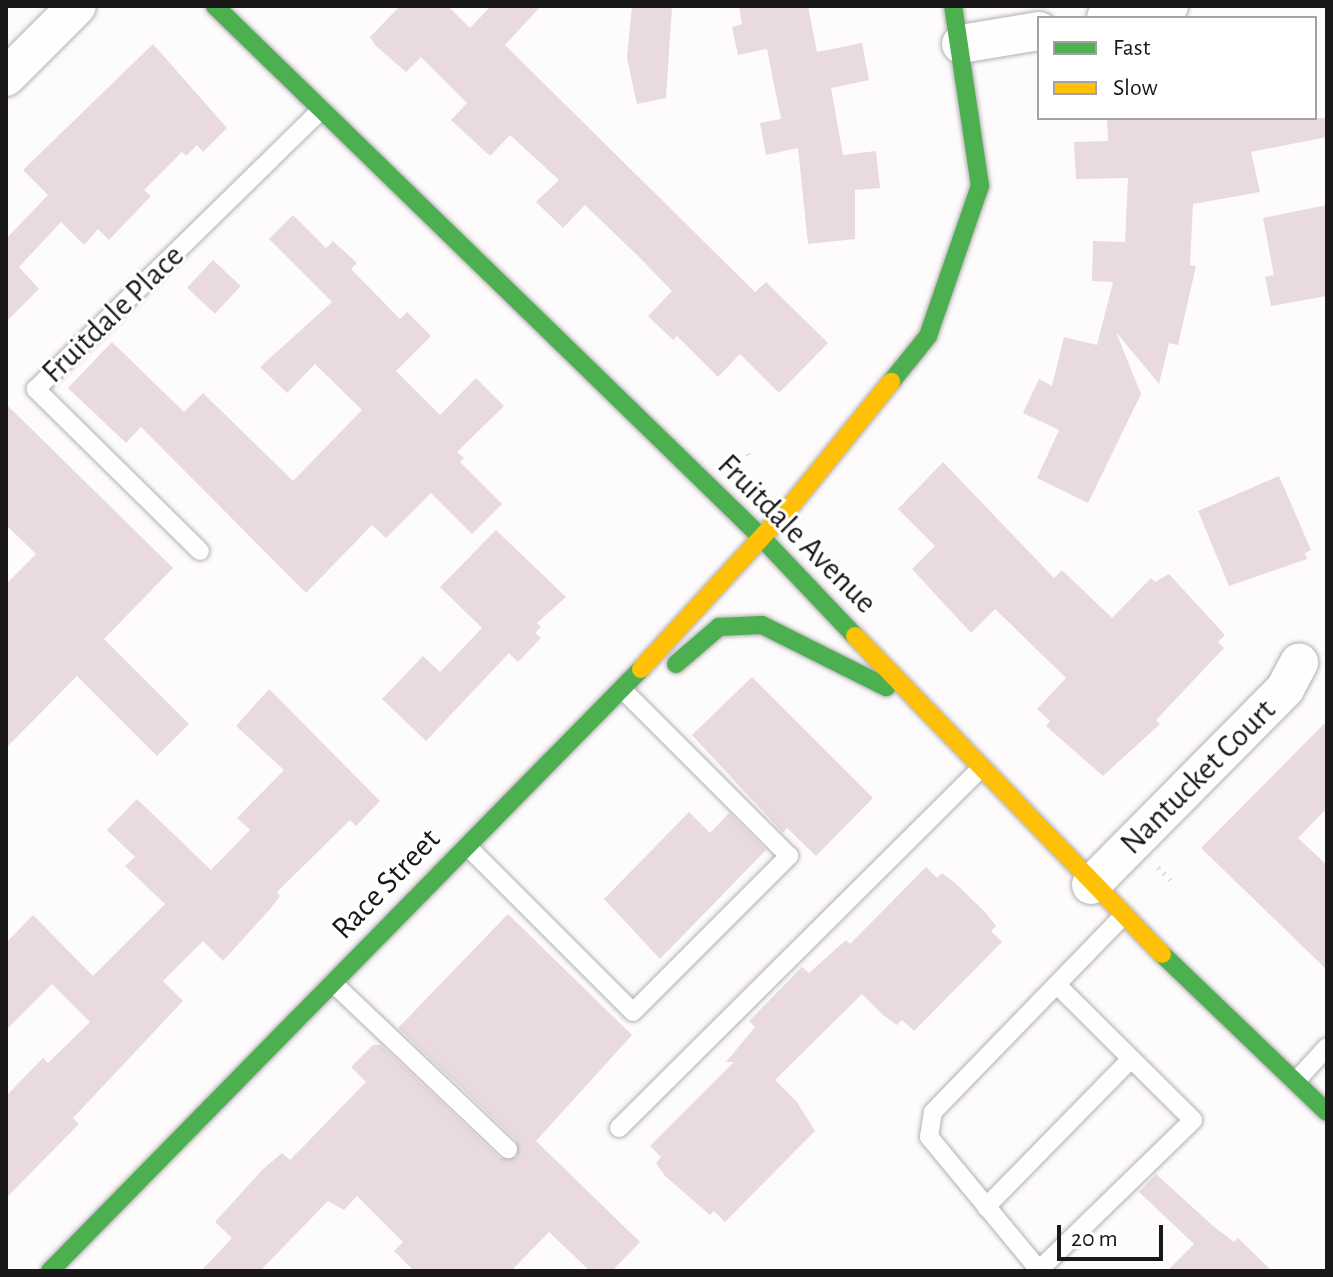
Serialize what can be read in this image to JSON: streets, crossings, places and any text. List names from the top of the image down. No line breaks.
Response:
{"streets":{"street":["Fruitdale Avenue","Nantucket Court","Race Street"],"lane":["Fruitdale Place"]},"crossings":[["Fruitdale Place","Fruitdale Avenue"],["Fruitdale Avenue","Nantucket Court"],["Fruitdale Avenue","Race Street"]],"legend":["Fast","Slow"],"scale_bar":"20 m"}
